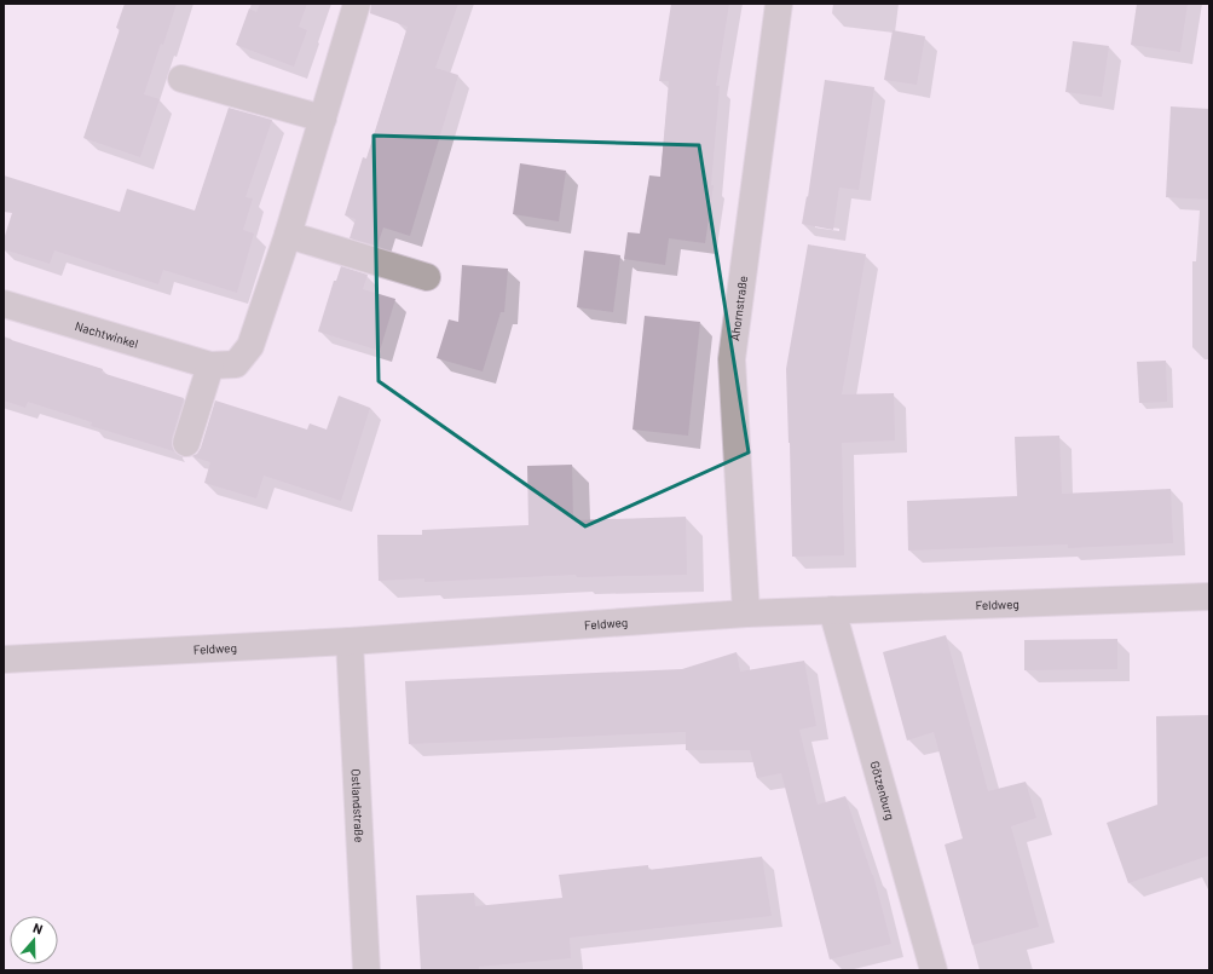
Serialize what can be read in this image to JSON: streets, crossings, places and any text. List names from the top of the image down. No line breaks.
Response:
{"streets":{"street":["Ahornstraße","Nachtwinkel","Feldweg","Götzenburg","Ostlandstraße"]},"crossings":[["Ahornstraße","Feldweg"],["Feldweg","Götzenburg"],["Feldweg","Ostlandstraße"]],"north":"top"}
